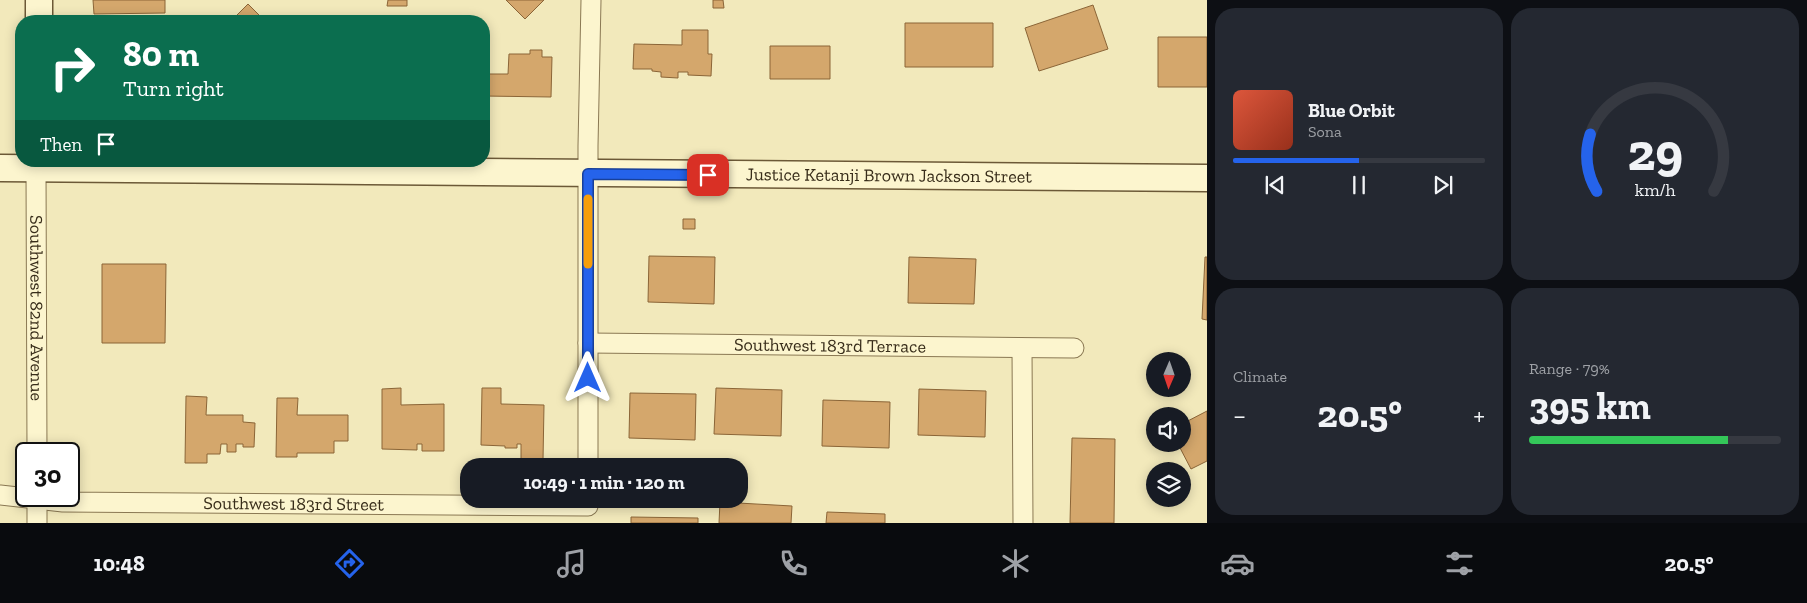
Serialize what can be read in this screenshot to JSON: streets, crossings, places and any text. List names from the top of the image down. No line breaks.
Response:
{"streets":{"main road":["Justice Ketanji Brown Jackson Street"],"street":["Southwest 82nd Avenue","Southwest 183rd Terrace","Southwest 183rd Street"]},"north":"bottom","page":{"turn":["80 m","Turn right"],"song":["Blue Orbit","Sona"],"then":"Then","tile":["Climate",["Range · 79%","395 km"]],"heat":["−","20.5°","+"],"limit":"30","trip":"10:49 · 1 min · 120 m","tabs":["10:48","20.5°"],"gauge":["29","km/h"]}}
